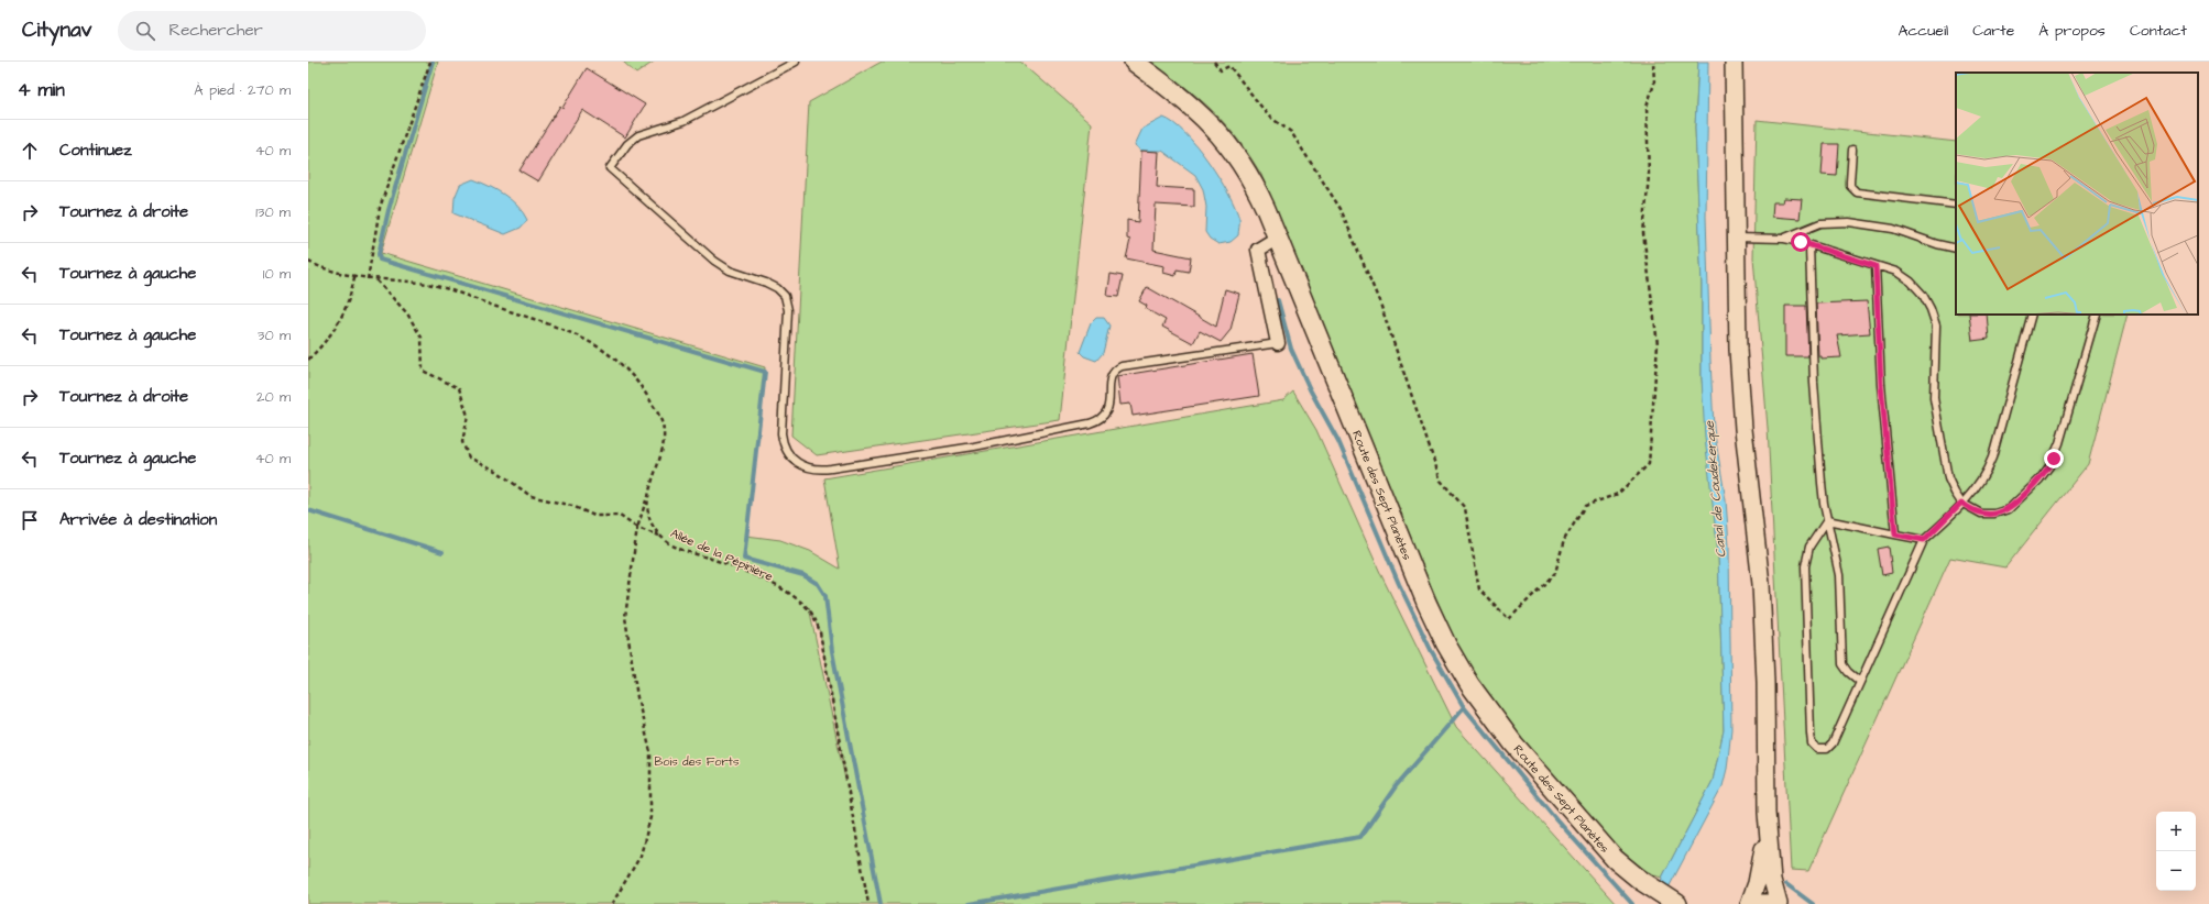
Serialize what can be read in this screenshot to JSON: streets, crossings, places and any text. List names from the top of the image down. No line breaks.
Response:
{"streets":{"main road":["Route des Sept Planètes"],"path":["Allée de la Pépinière"]},"water":["Canal de Coudekerque"],"parks":["Bois des Forts"],"page":{"header":"Citynav","search":"Rechercher","nav":["Accueil","Carte","À propos","Contact"],"heading":["4 min","À pied · 270 m"],"list":[["Continuez","40 m"],["Tournez à droite","130 m"],["Tournez à gauche","10 m"],["Tournez à gauche","30 m"],["Tournez à droite","20 m"],["Tournez à gauche","40 m"],"Arrivée à destination"],"map_buttons":["+","−"]}}
